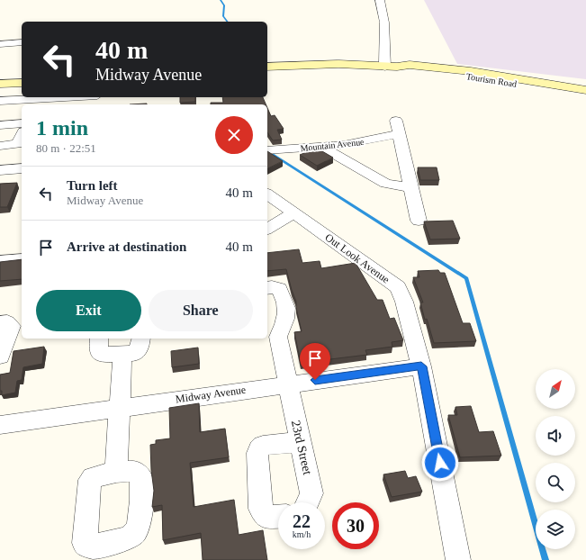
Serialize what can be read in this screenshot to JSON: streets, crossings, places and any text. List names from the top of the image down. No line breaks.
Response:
{"streets":{"main road":["Tourism Road"],"street":["Mountain Avenue","Out Look Avenue","Midway Avenue","23rd Street"]},"crossings":[["Out Look Avenue","Midway Avenue"],["Midway Avenue","23rd Street"]],"north":"top right","page":{"turn":["40 m","Midway Avenue"],"heading":["1 min","80 m · 22:51"],"list":[{"name":"Turn left","note":"Midway Avenue","value":"40 m"},{"name":"Arrive at destination","value":"40 m"}],"buttons":["Exit","Share"],"speed":"22 km/h","limit":"30"}}
